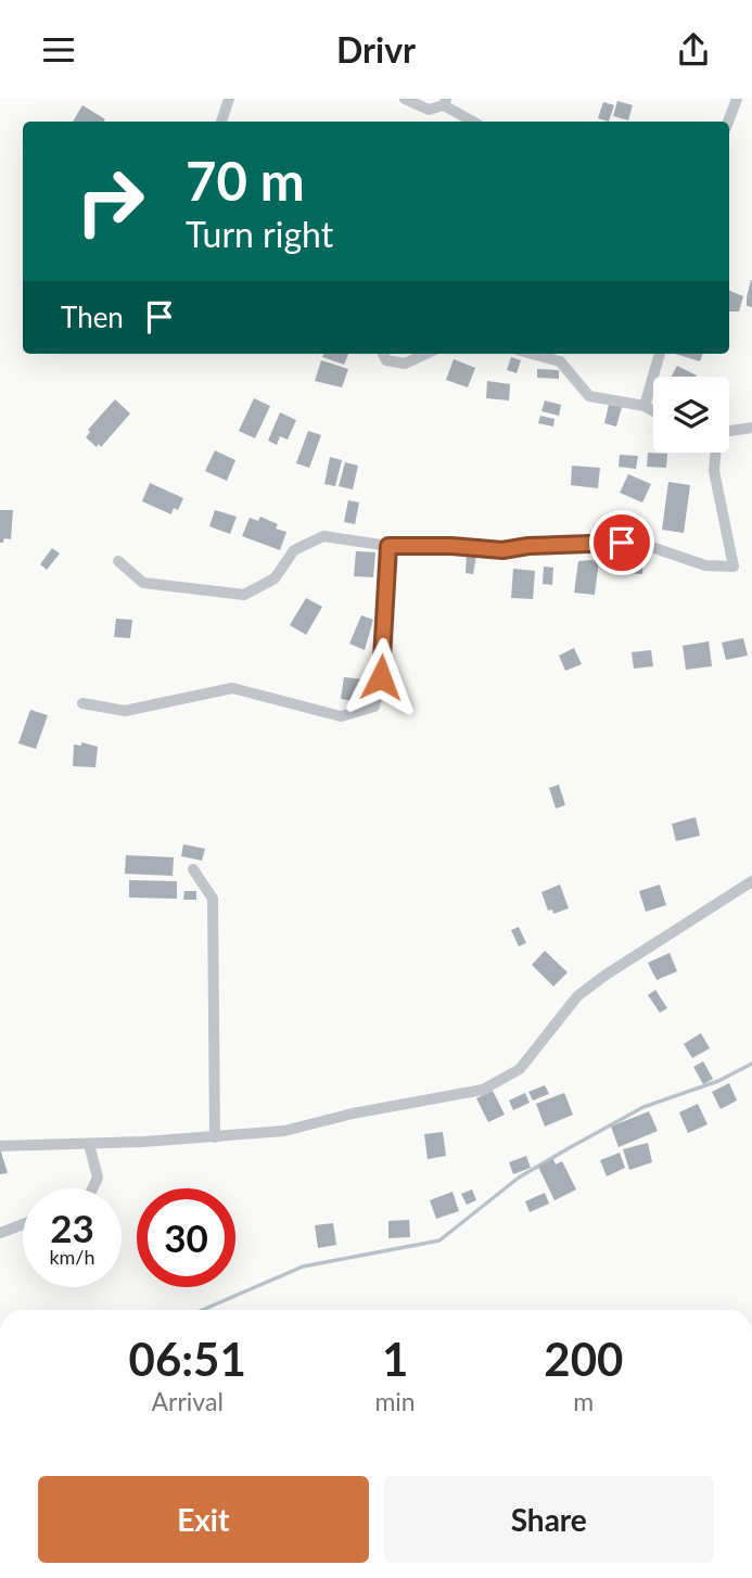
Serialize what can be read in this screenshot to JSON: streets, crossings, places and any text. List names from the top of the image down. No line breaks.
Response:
{"page":{"header":"Drivr","turn":["70 m","Turn right"],"then":"Then","speed":"23 km/h","limit":"30","eta":["06:51","Arrival","1","min","200","m"],"buttons":["Exit","Share"]}}
